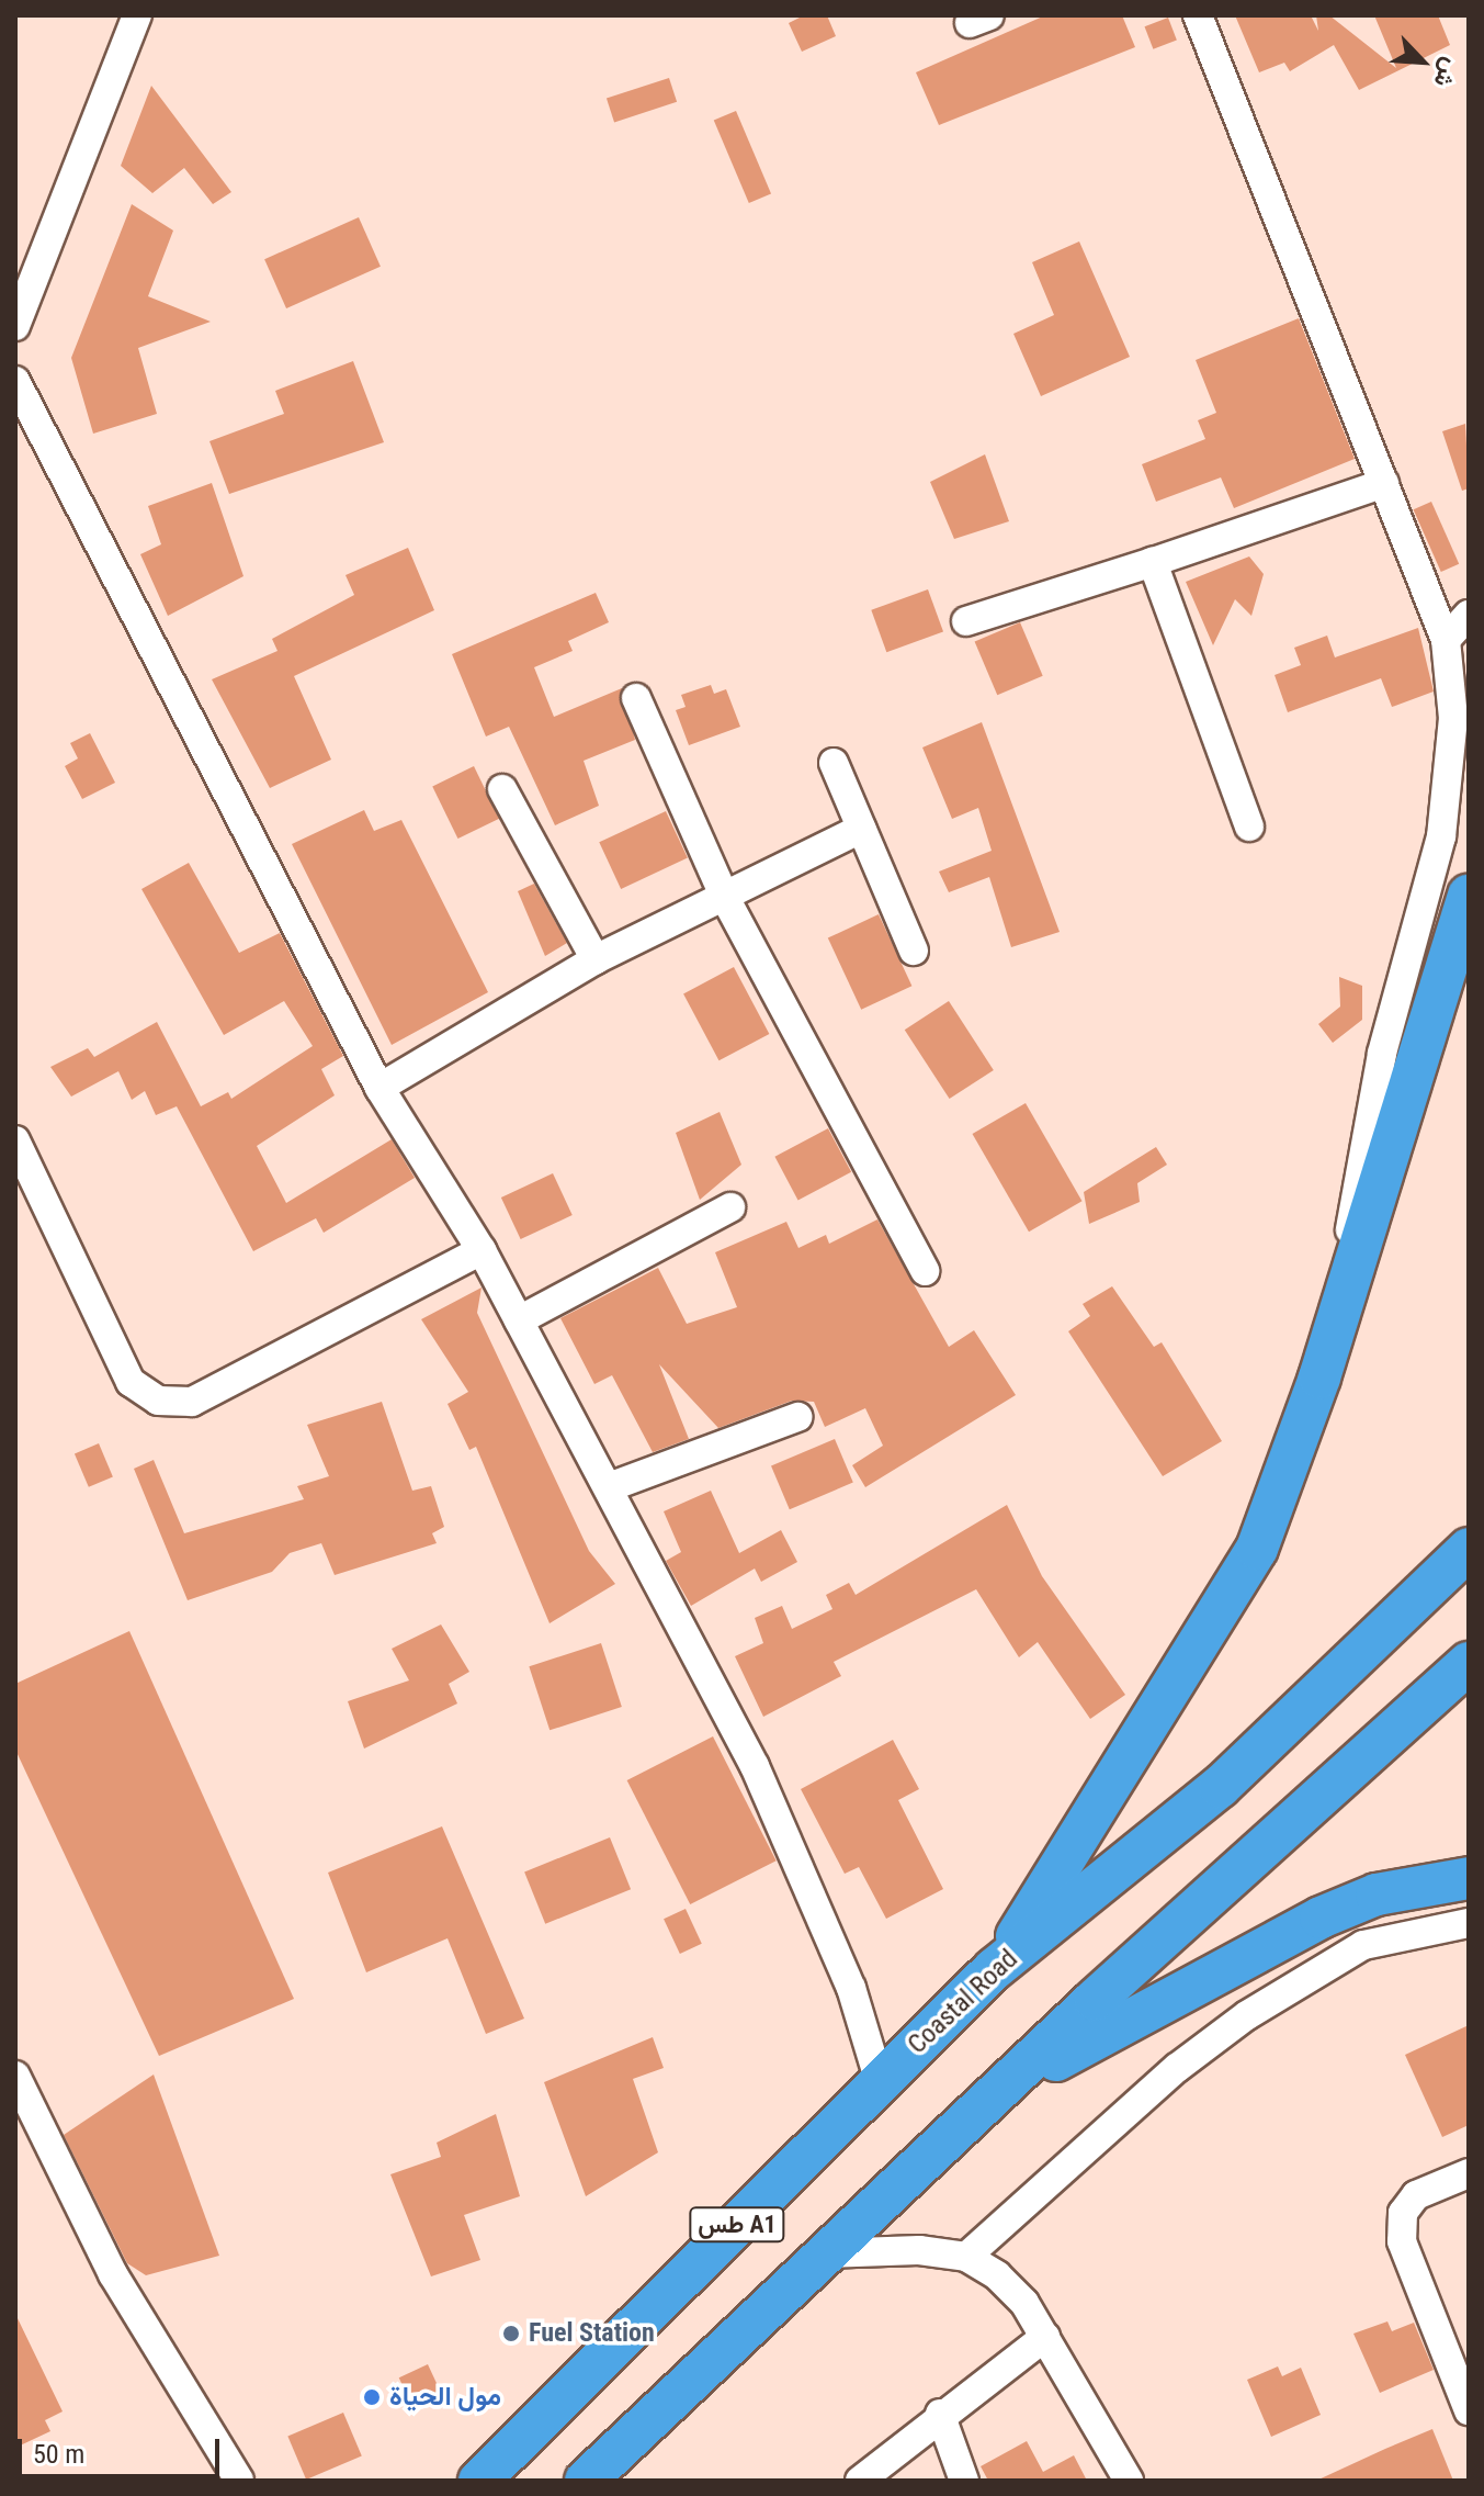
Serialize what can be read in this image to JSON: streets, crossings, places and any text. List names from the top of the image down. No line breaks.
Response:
{"streets":{"highway":["Coastal Road","طس A1"]},"places":["Fuel Station","مول الحياة"],"scale_bar":"50 m","north":"bottom right"}
